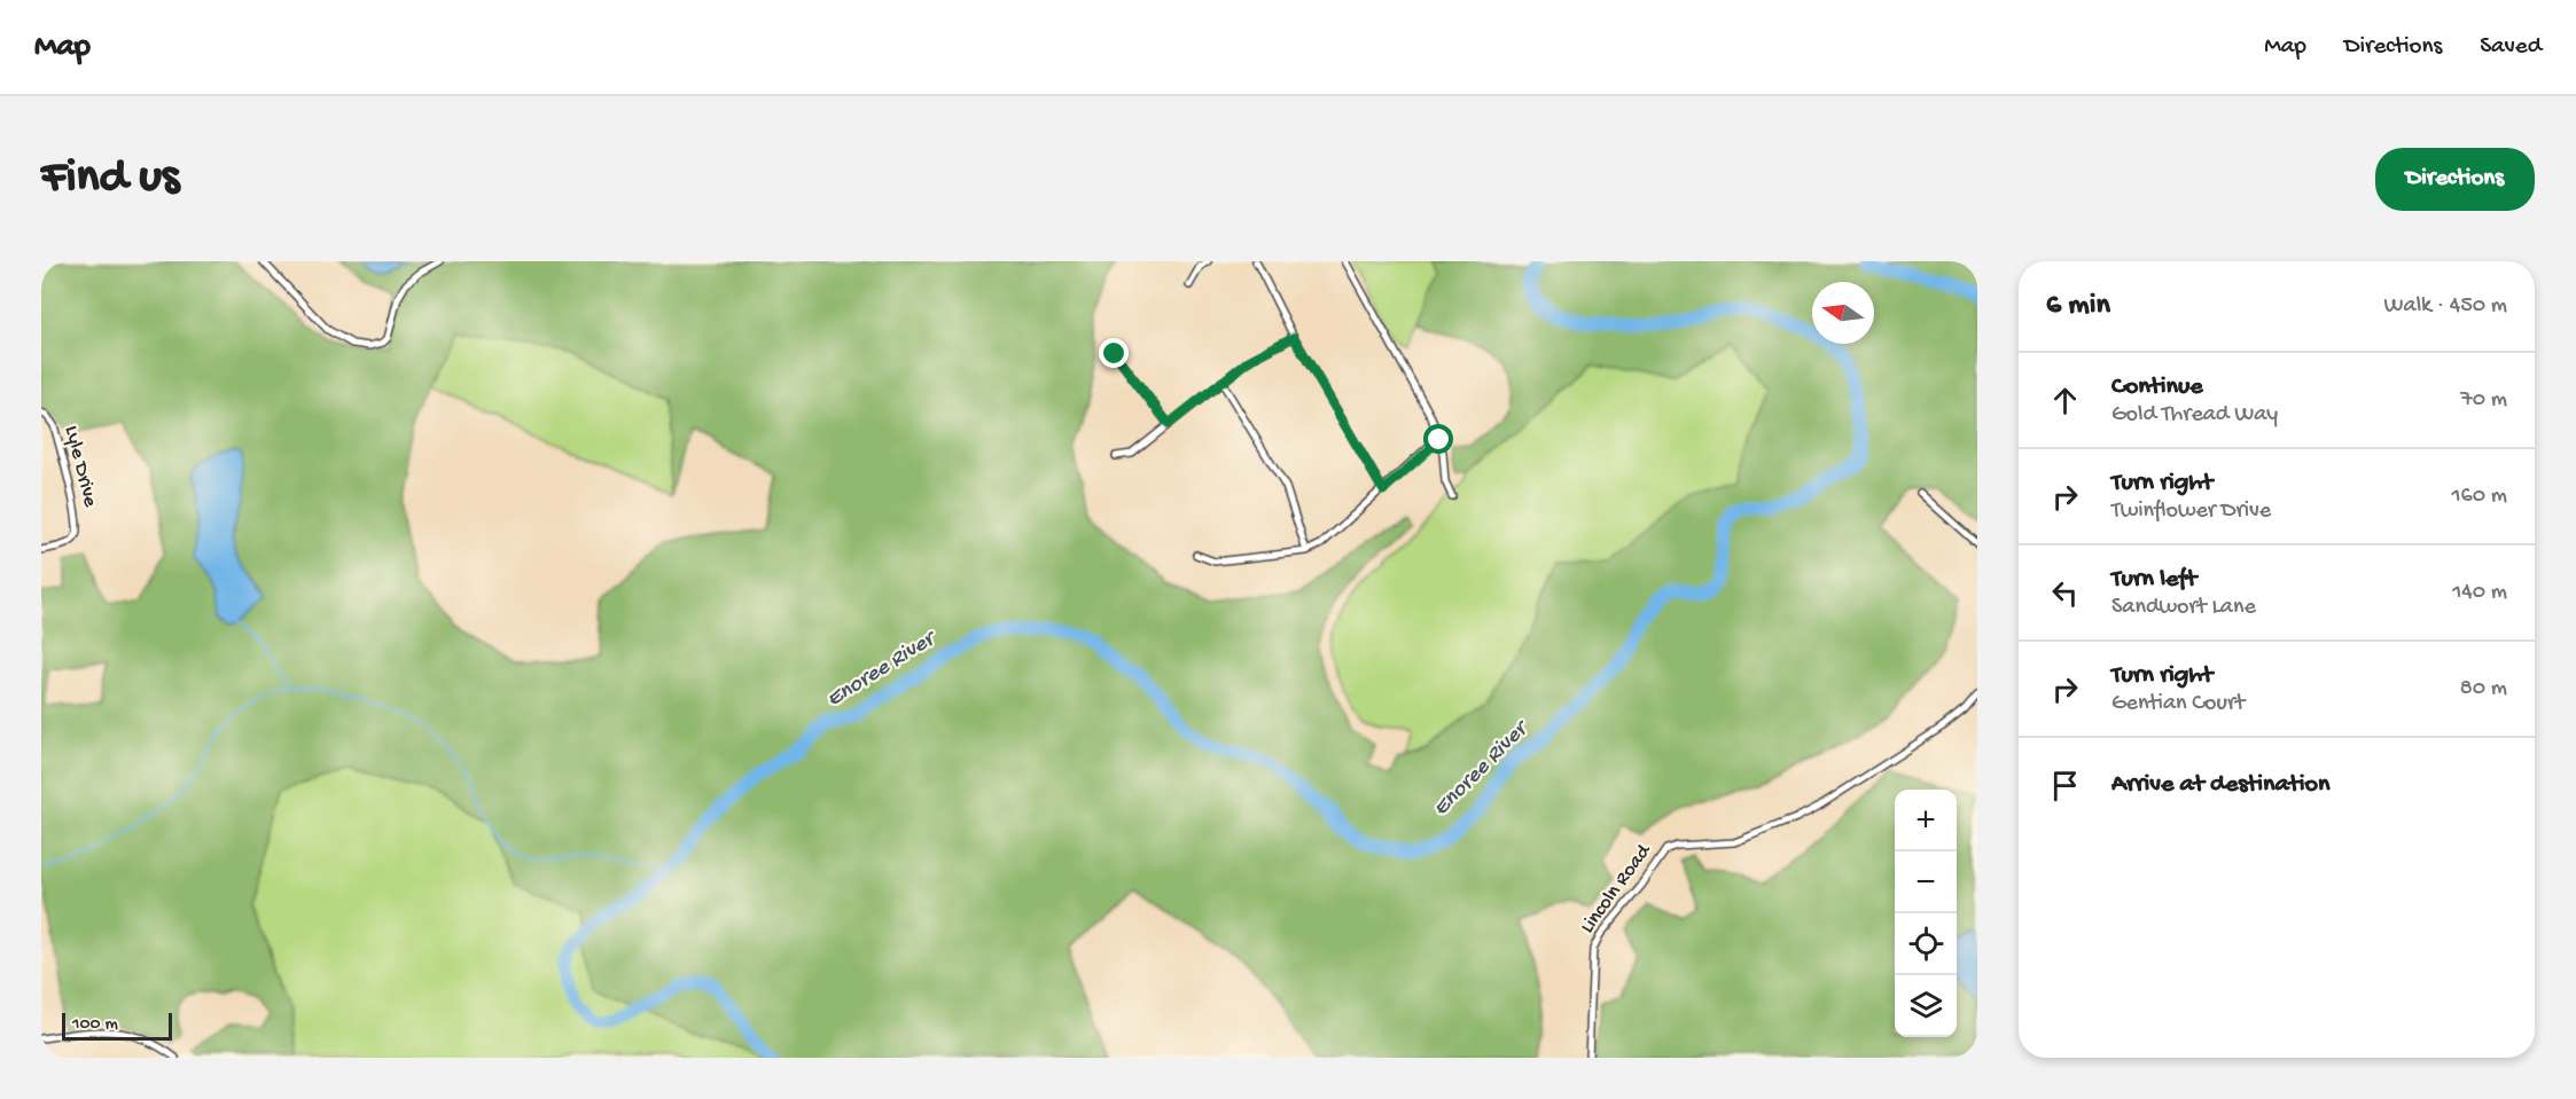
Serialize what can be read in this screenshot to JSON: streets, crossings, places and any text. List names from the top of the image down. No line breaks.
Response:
{"streets":{"street":["Lyle Drive","Lincoln Road"]},"water":["Enoree River"],"scale_bar":"100 m","north":"left","page":{"header":"Map","nav":["Map","Directions","Saved"],"buttons":"Directions","title":"Find us","heading":["6 min","Walk · 450 m"],"list":[["Continue","Gold Thread Way","70 m"],["Turn right","Twinflower Drive","160 m"],["Turn left","Sandwort Lane","140 m"],["Turn right","Gentian Court","80 m"],"Arrive at destination"],"map_buttons":["+","−"],"scale":"100 m"}}
